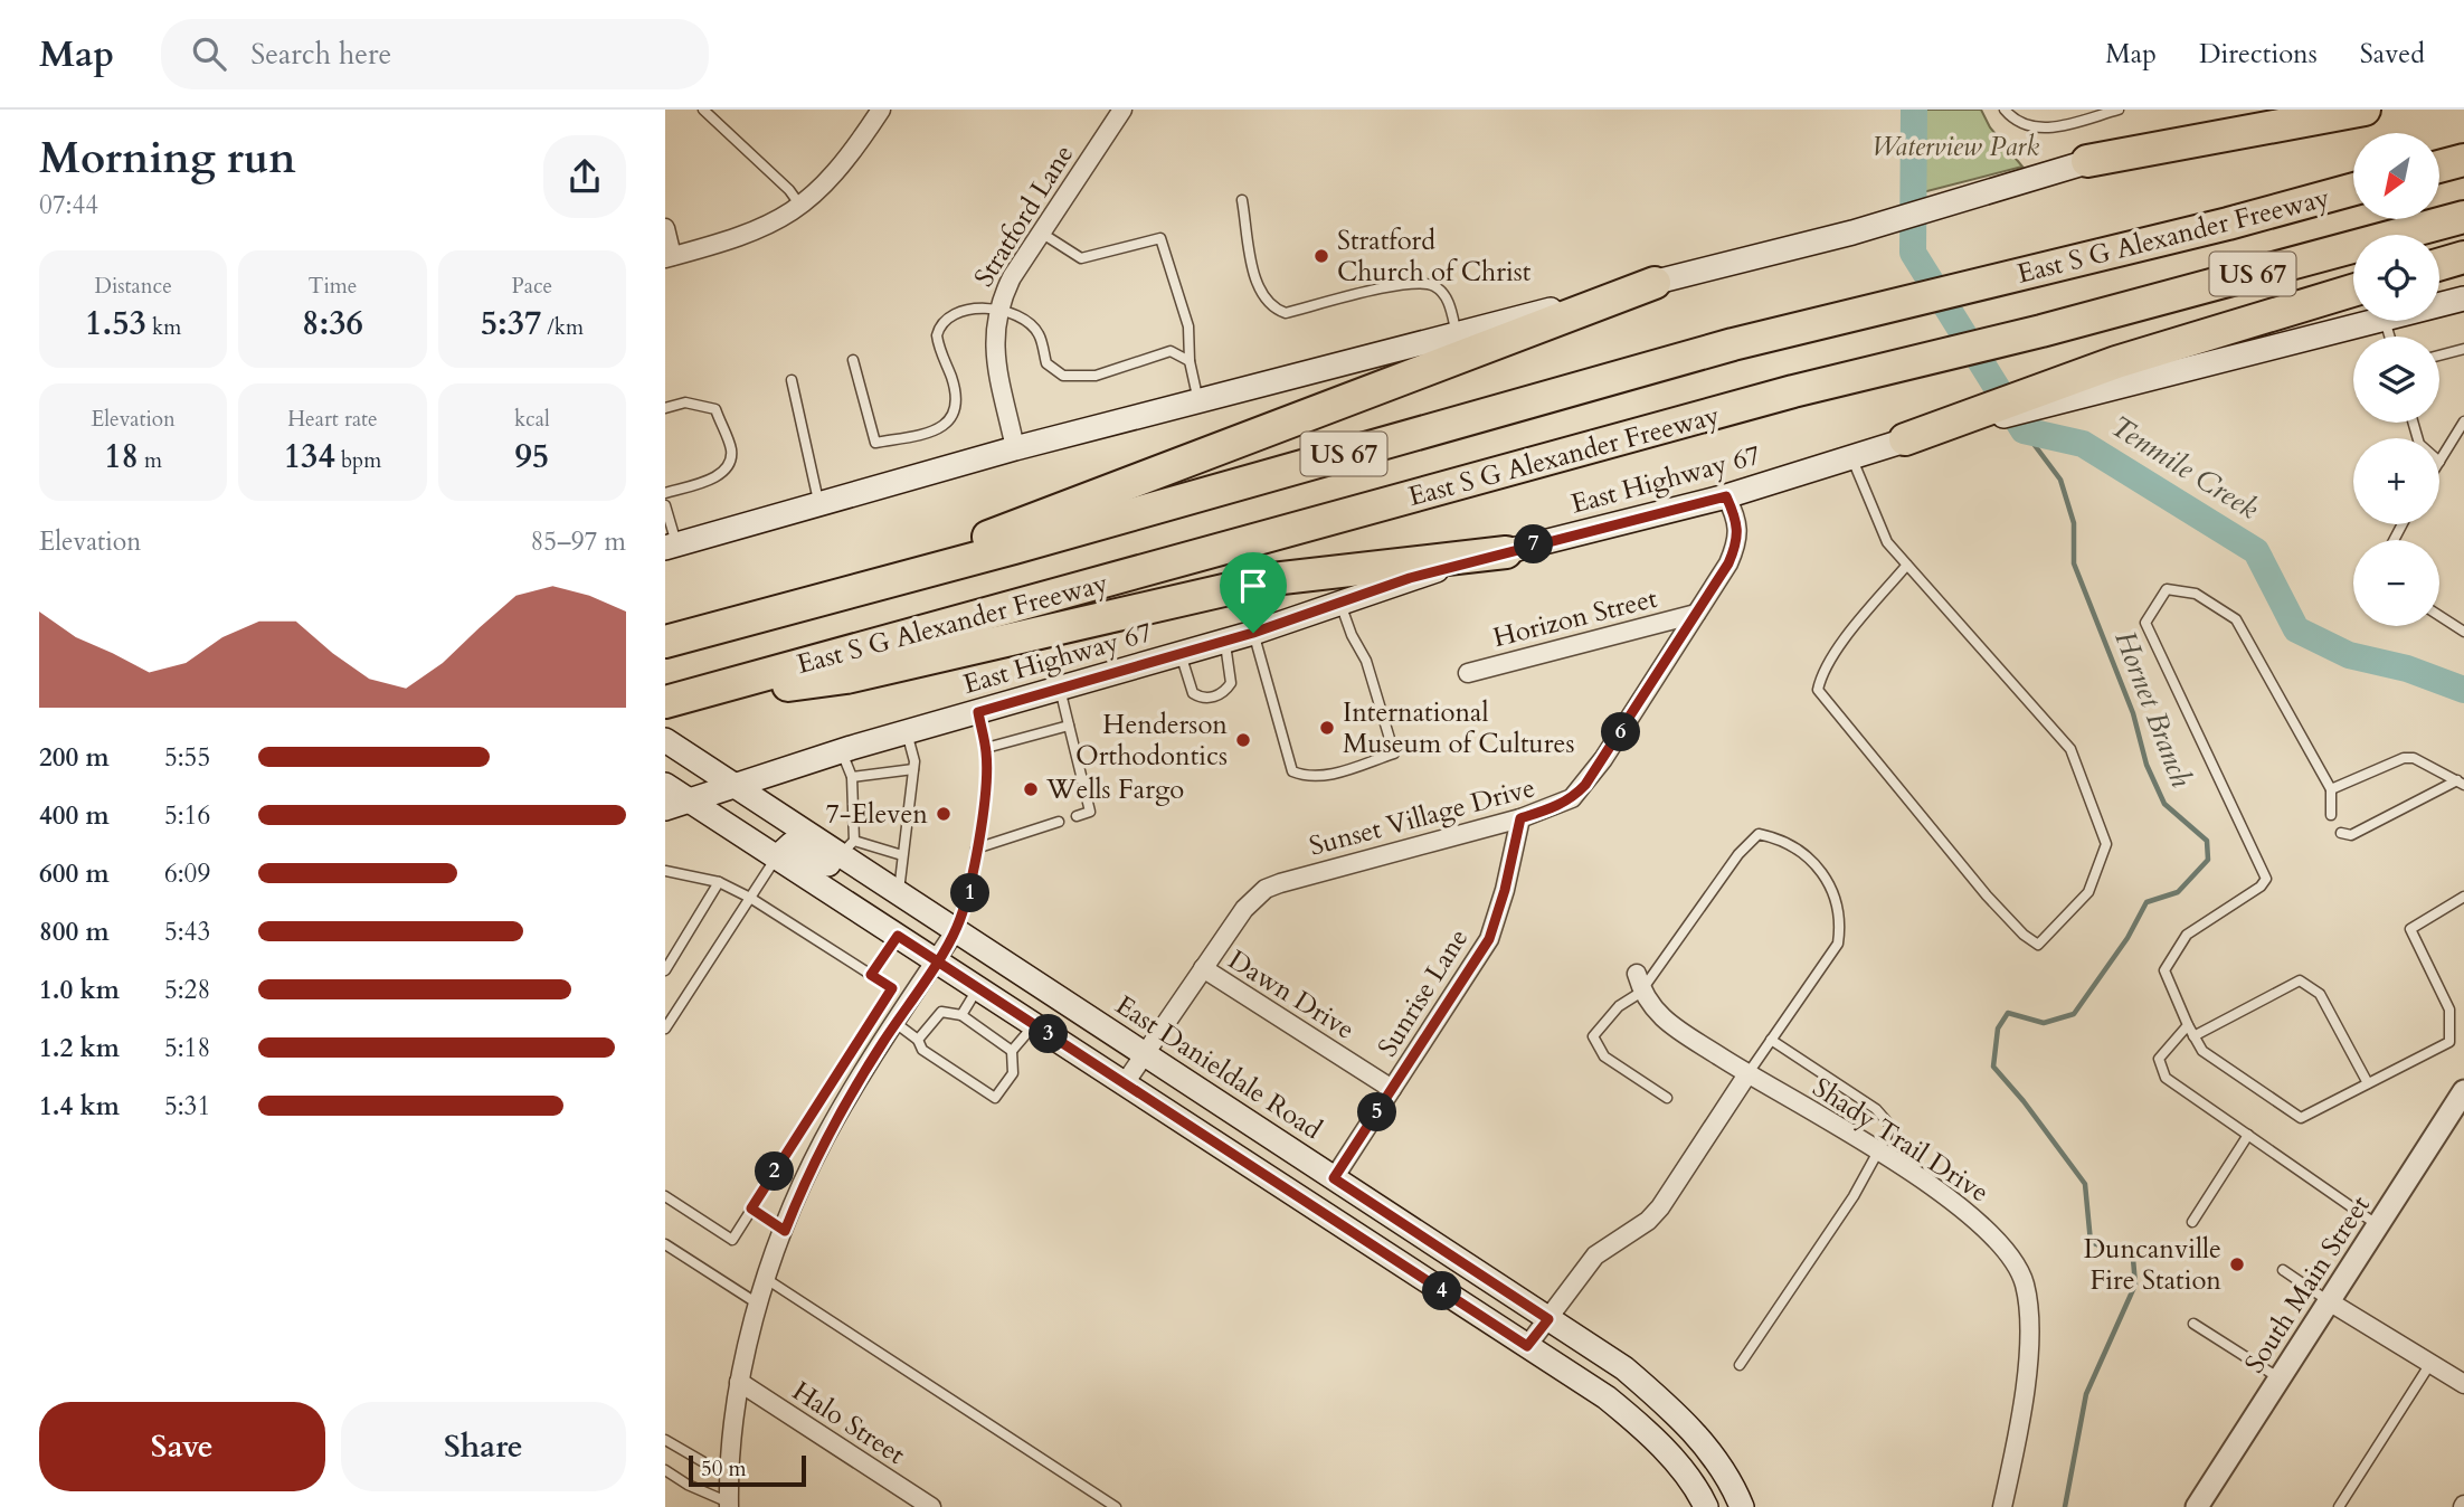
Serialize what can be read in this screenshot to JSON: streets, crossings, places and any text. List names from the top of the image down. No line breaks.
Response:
{"streets":{"highway":["East S G Alexander Freeway","US 67"],"main road":["East Highway 67","East Danieldale Road"],"street":["Stratford Lane","Horizon Street","Sunset Village Drive","Sunrise Lane","Dawn Drive","Shady Trail Drive","South Main Street","Halo Street"]},"crossings":[["East Highway 67","Sunset Village Drive"],["East Highway 67","East Danieldale Road"],["Horizon Street","Sunset Village Drive"],["Sunset Village Drive","Sunrise Lane"],["Sunset Village Drive","Dawn Drive"],["Sunset Village Drive","East Danieldale Road"],["Sunrise Lane","Dawn Drive"],["Sunrise Lane","East Danieldale Road"]],"water":["Tenmile Creek","Hornet Branch"],"parks":["Waterview Park"],"places":["Stratford Church of Christ","International Museum of Cultures","Henderson Orthodontics","Wells Fargo","7-Eleven","Duncanville Fire Station"],"scale_bar":"50 m","north":"bottom left","page":{"header":"Map","search":"Search here","nav":["Map","Directions","Saved"],"heading":["Morning run","07:44"],"map_buttons":["+","−"],"stats":[["Distance","1.53 km"],["Time","8:36"],["Pace","5:37 /km"],["Elevation","18 m"],["Heart rate","134 bpm"],["kcal","95"]],"chart":["Elevation","85–97 m"],"pins":["7","6","1","3","5","2","4"],"list":[{"name":"200 m","note":"5:55"},{"name":"400 m","note":"5:16"},{"name":"600 m","note":"6:09"},{"name":"800 m","note":"5:43"},{"name":"1.0 km","note":"5:28"},{"name":"1.2 km","note":"5:18"},{"name":"1.4 km","note":"5:31"}],"buttons":["Save","Share"],"scale":"50 m"}}
